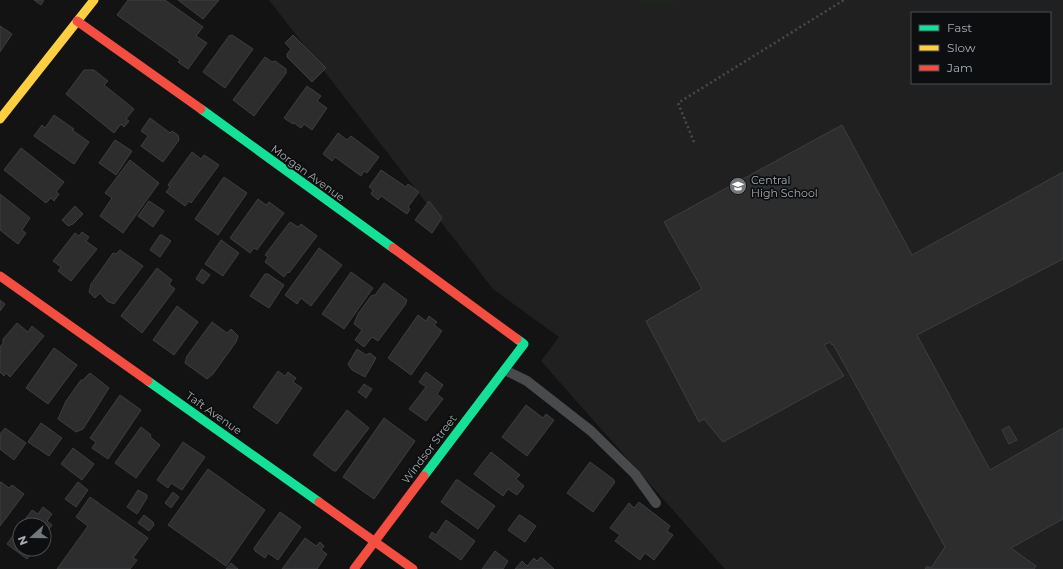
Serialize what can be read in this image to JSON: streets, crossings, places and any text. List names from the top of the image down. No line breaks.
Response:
{"streets":{"street":["Morgan Avenue","Taft Avenue","Windsor Street"]},"crossings":[["Morgan Avenue","Windsor Street"],["Taft Avenue","Windsor Street"]],"places":{"school or university":["Central High School"]},"legend":["Fast","Slow","Jam"],"north":"left"}
